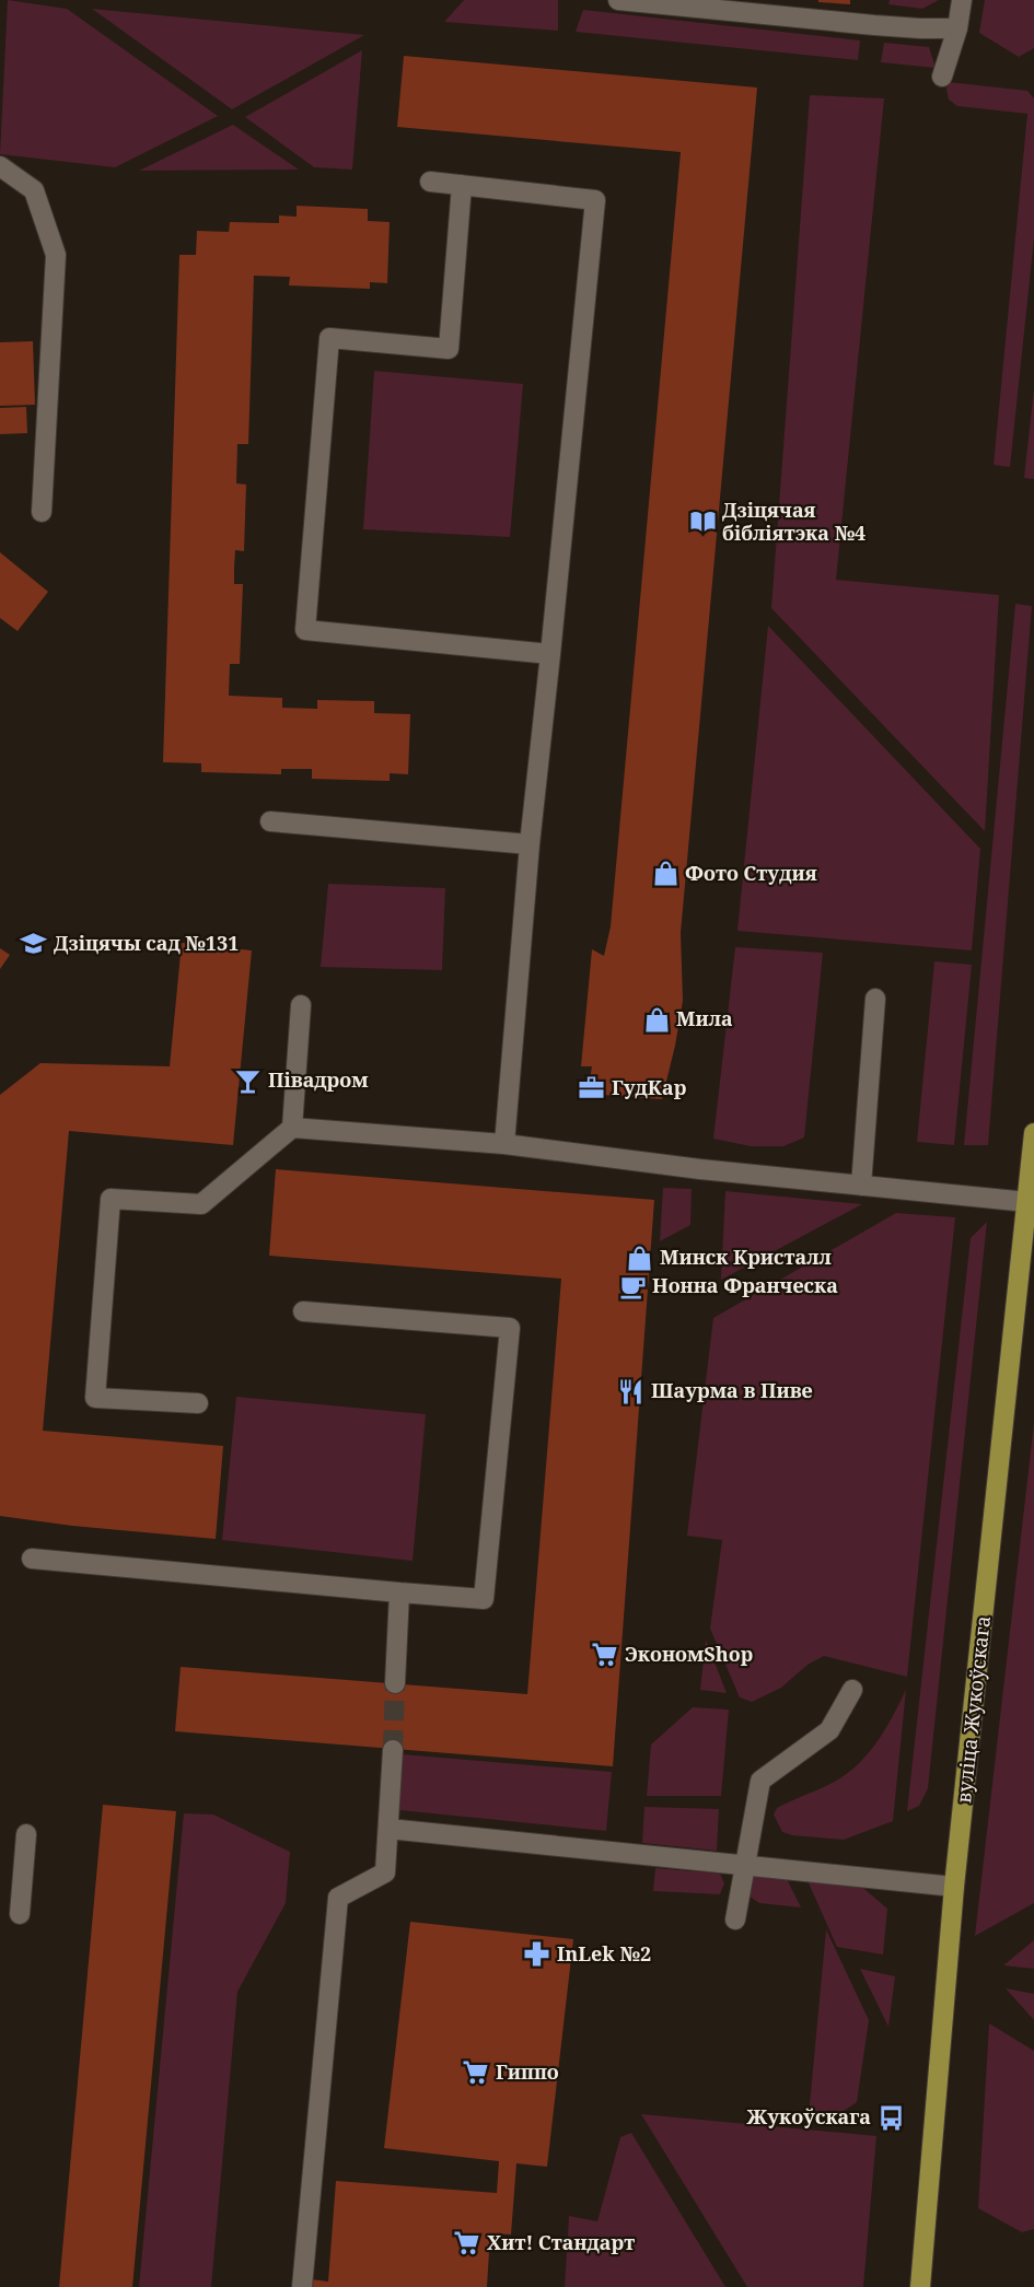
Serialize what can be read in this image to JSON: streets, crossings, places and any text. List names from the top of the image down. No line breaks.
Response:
{"streets":{"main road":["вуліца Жукоўскага"]},"places":{"library":["Дзіцячая бібліятэка №4"],"shop":["Фото Студия","Мила","Минск Кристалл"],"school or university":["Дзіцячы сад №131"],"bar":["Пiвадром"],"office":["ГудКар"],"cafe":["Нонна Франческа"],"restaurant":["Шаурма в Пиве"],"supermarket":["ЭкономShop","Гиппо","Хит! Стандарт"],"pharmacy":["InLek №2"],"bus stop":["Жукоўскага"]}}
